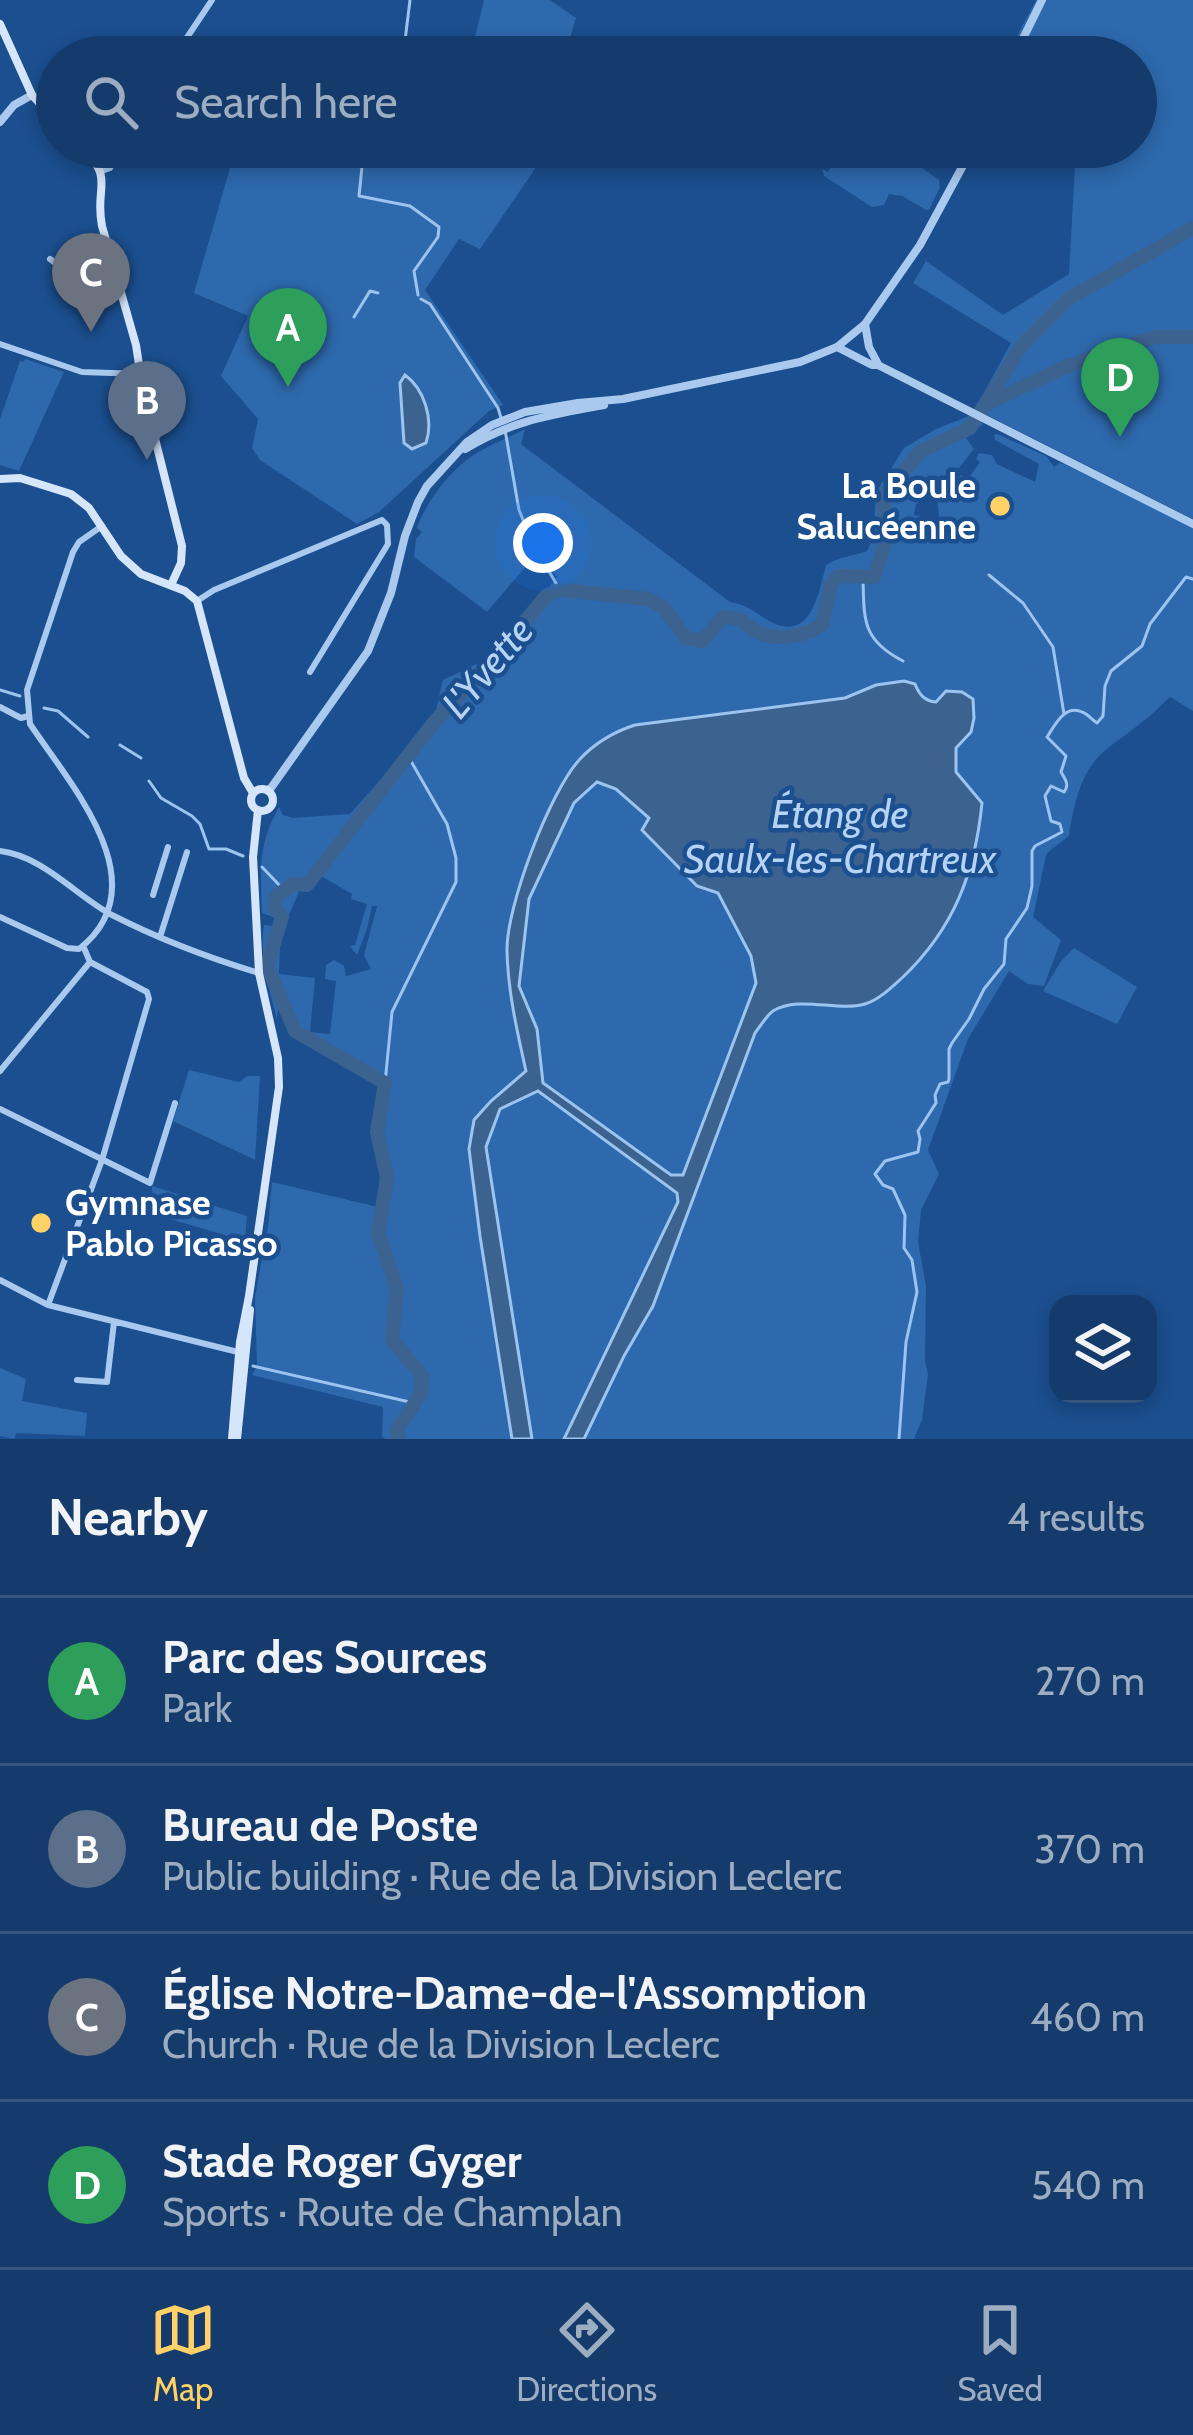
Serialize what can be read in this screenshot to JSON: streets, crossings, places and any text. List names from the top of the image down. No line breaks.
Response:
{"water":["L'Yvette","Étang de Saulx-les-Chartreux"],"places":["La Boule Salucéenne","Gymnase Pablo Picasso"],"page":{"search":"Search here","pins":["C","A","D","B"],"heading":["Nearby","4 results"],"list":[{"mark":"A","name":"Parc des Sources","note":"Park","value":"270 m"},{"mark":"B","name":"Bureau de Poste","note":"Public building · Rue de la Division Leclerc","value":"370 m"},{"mark":"C","name":"Église Notre-Dame-de-l'Assomption","note":"Church · Rue de la Division Leclerc","value":"460 m"},{"mark":"D","name":"Stade Roger Gyger","note":"Sports · Route de Champlan","value":"540 m"}],"nav":["Map","Directions","Saved"]}}
